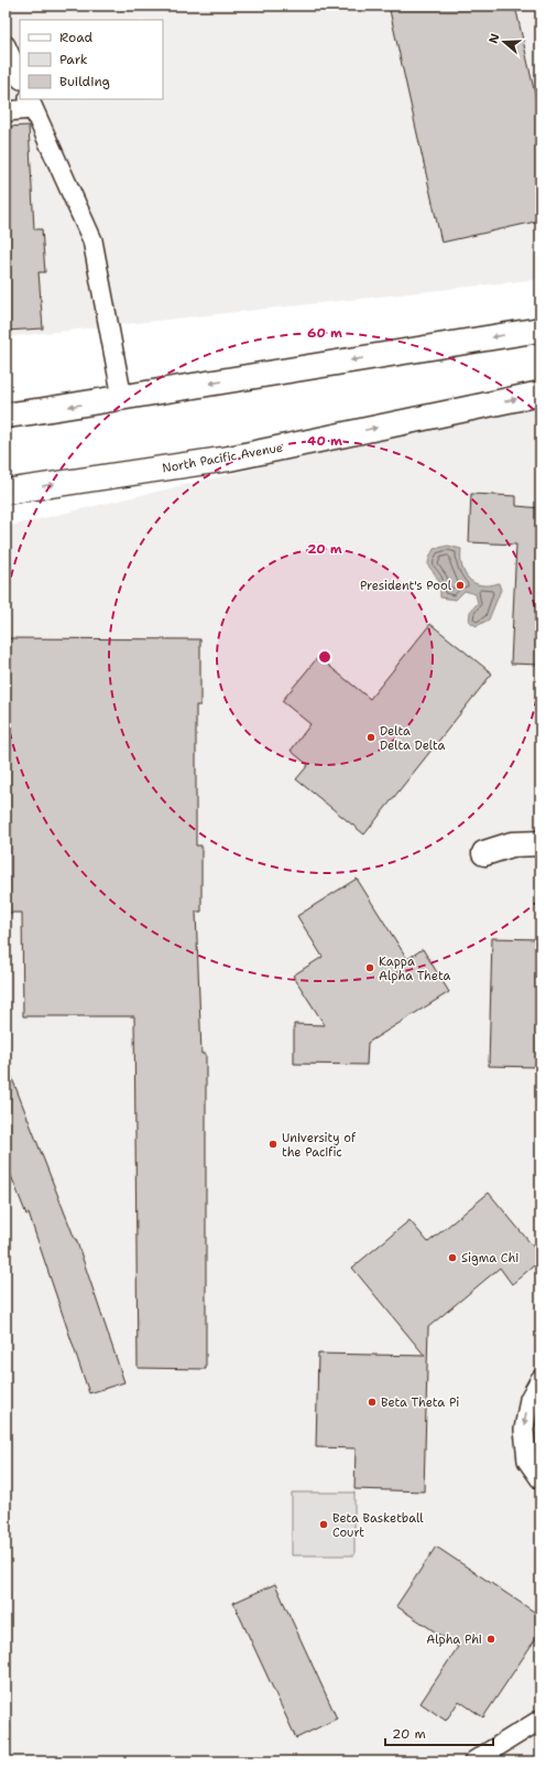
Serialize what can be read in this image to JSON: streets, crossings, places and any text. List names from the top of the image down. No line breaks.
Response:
{"streets":{"street":["North Pacific Avenue"]},"places":["President's Pool","Delta Delta Delta","Kappa Alpha Theta","University of the Pacific","Sigma Chi","Beta Theta Pi","Beta Basketball Court","Alpha Phi"],"legend":["Road","Park","Building"],"scale_bar":"20 m","north":"left","rings":["60 m","40 m","20 m"]}
